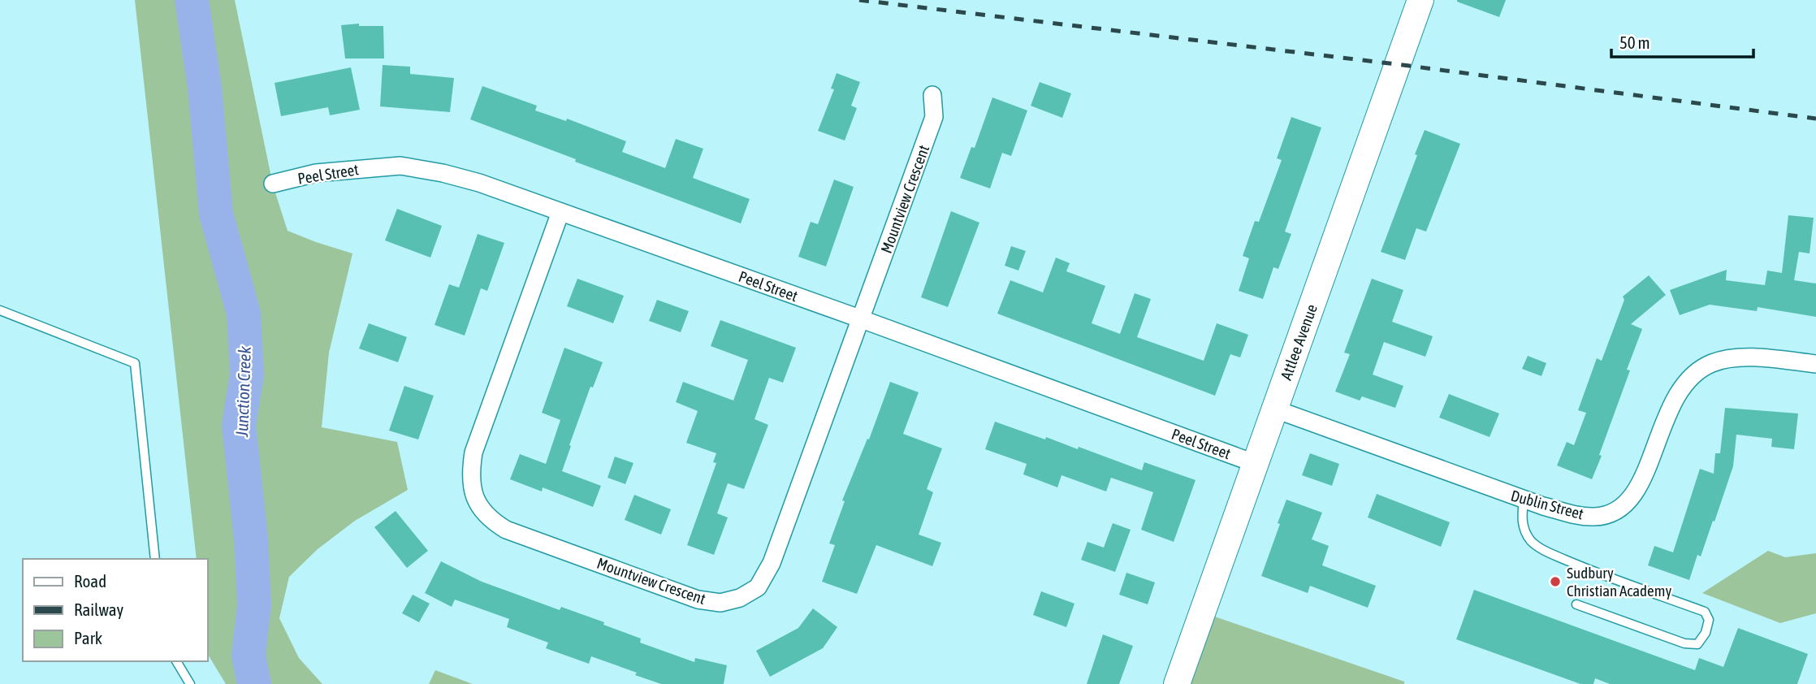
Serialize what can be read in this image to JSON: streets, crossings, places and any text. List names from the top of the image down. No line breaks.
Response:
{"streets":{"street":["Peel Street","Mountview Crescent","Attlee Avenue","Dublin Street"]},"crossings":[["Peel Street","Mountview Crescent"],["Peel Street","Attlee Avenue"],["Attlee Avenue","Dublin Street"]],"water":["Junction Creek"],"places":["Sudbury Christian Academy"],"legend":["Road","Railway","Park"],"scale_bar":"50 m"}
